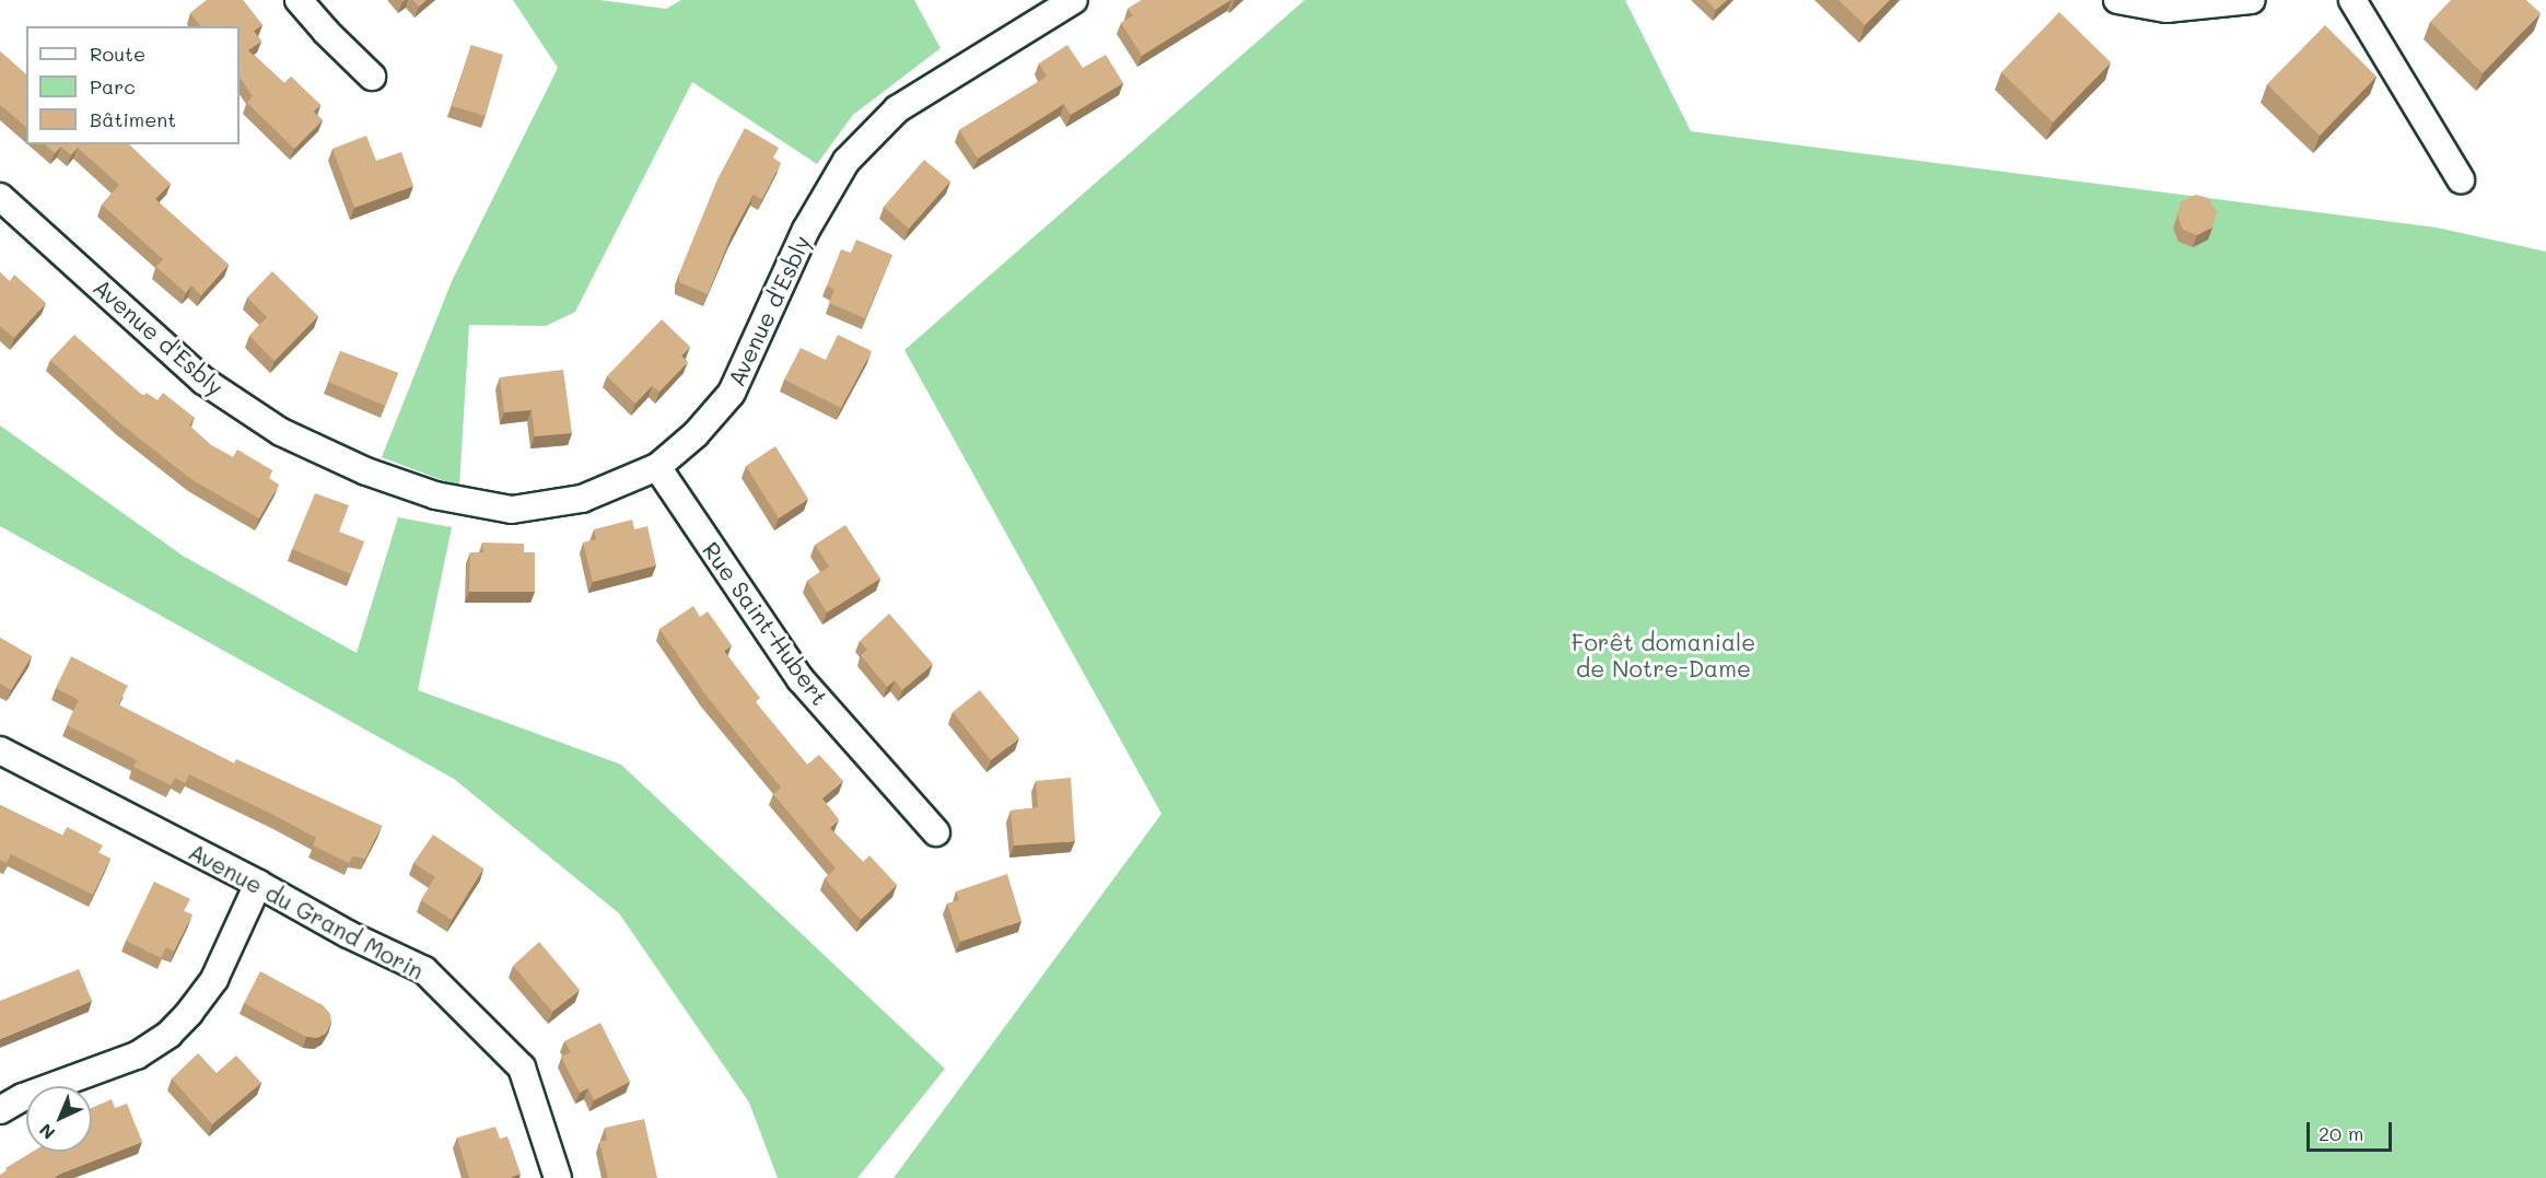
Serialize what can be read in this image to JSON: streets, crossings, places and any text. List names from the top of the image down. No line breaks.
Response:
{"streets":{"street":["Avenue d'Esbly","Rue Saint-Hubert","Avenue du Grand Morin"]},"crossings":[["Avenue d'Esbly","Rue Saint-Hubert"]],"parks":["Forêt domaniale de Notre-Dame"],"legend":["Route","Parc","Bâtiment"],"scale_bar":"20 m","north":"bottom left"}
